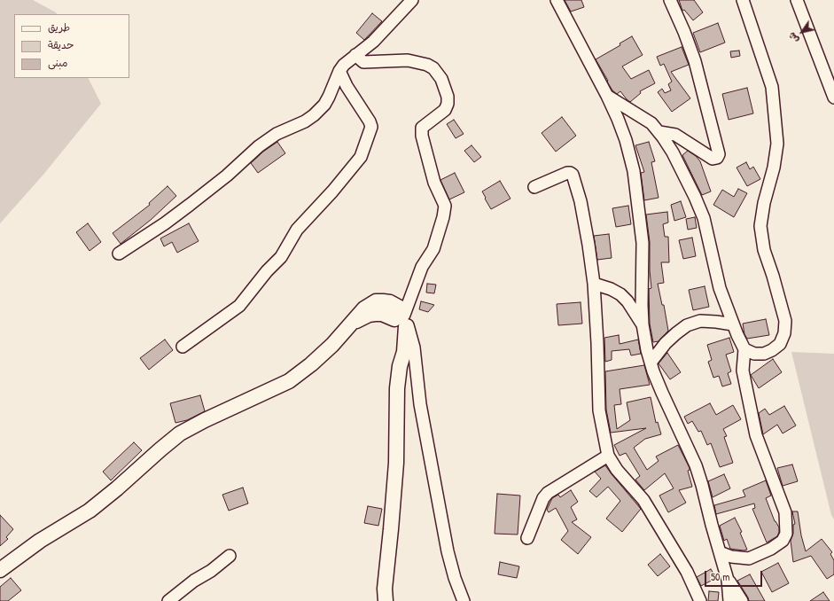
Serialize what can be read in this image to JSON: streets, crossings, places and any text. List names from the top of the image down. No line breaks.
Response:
{"legend":["طريق","حديقة","مبنى"],"scale_bar":"50 m","north":"bottom left"}
